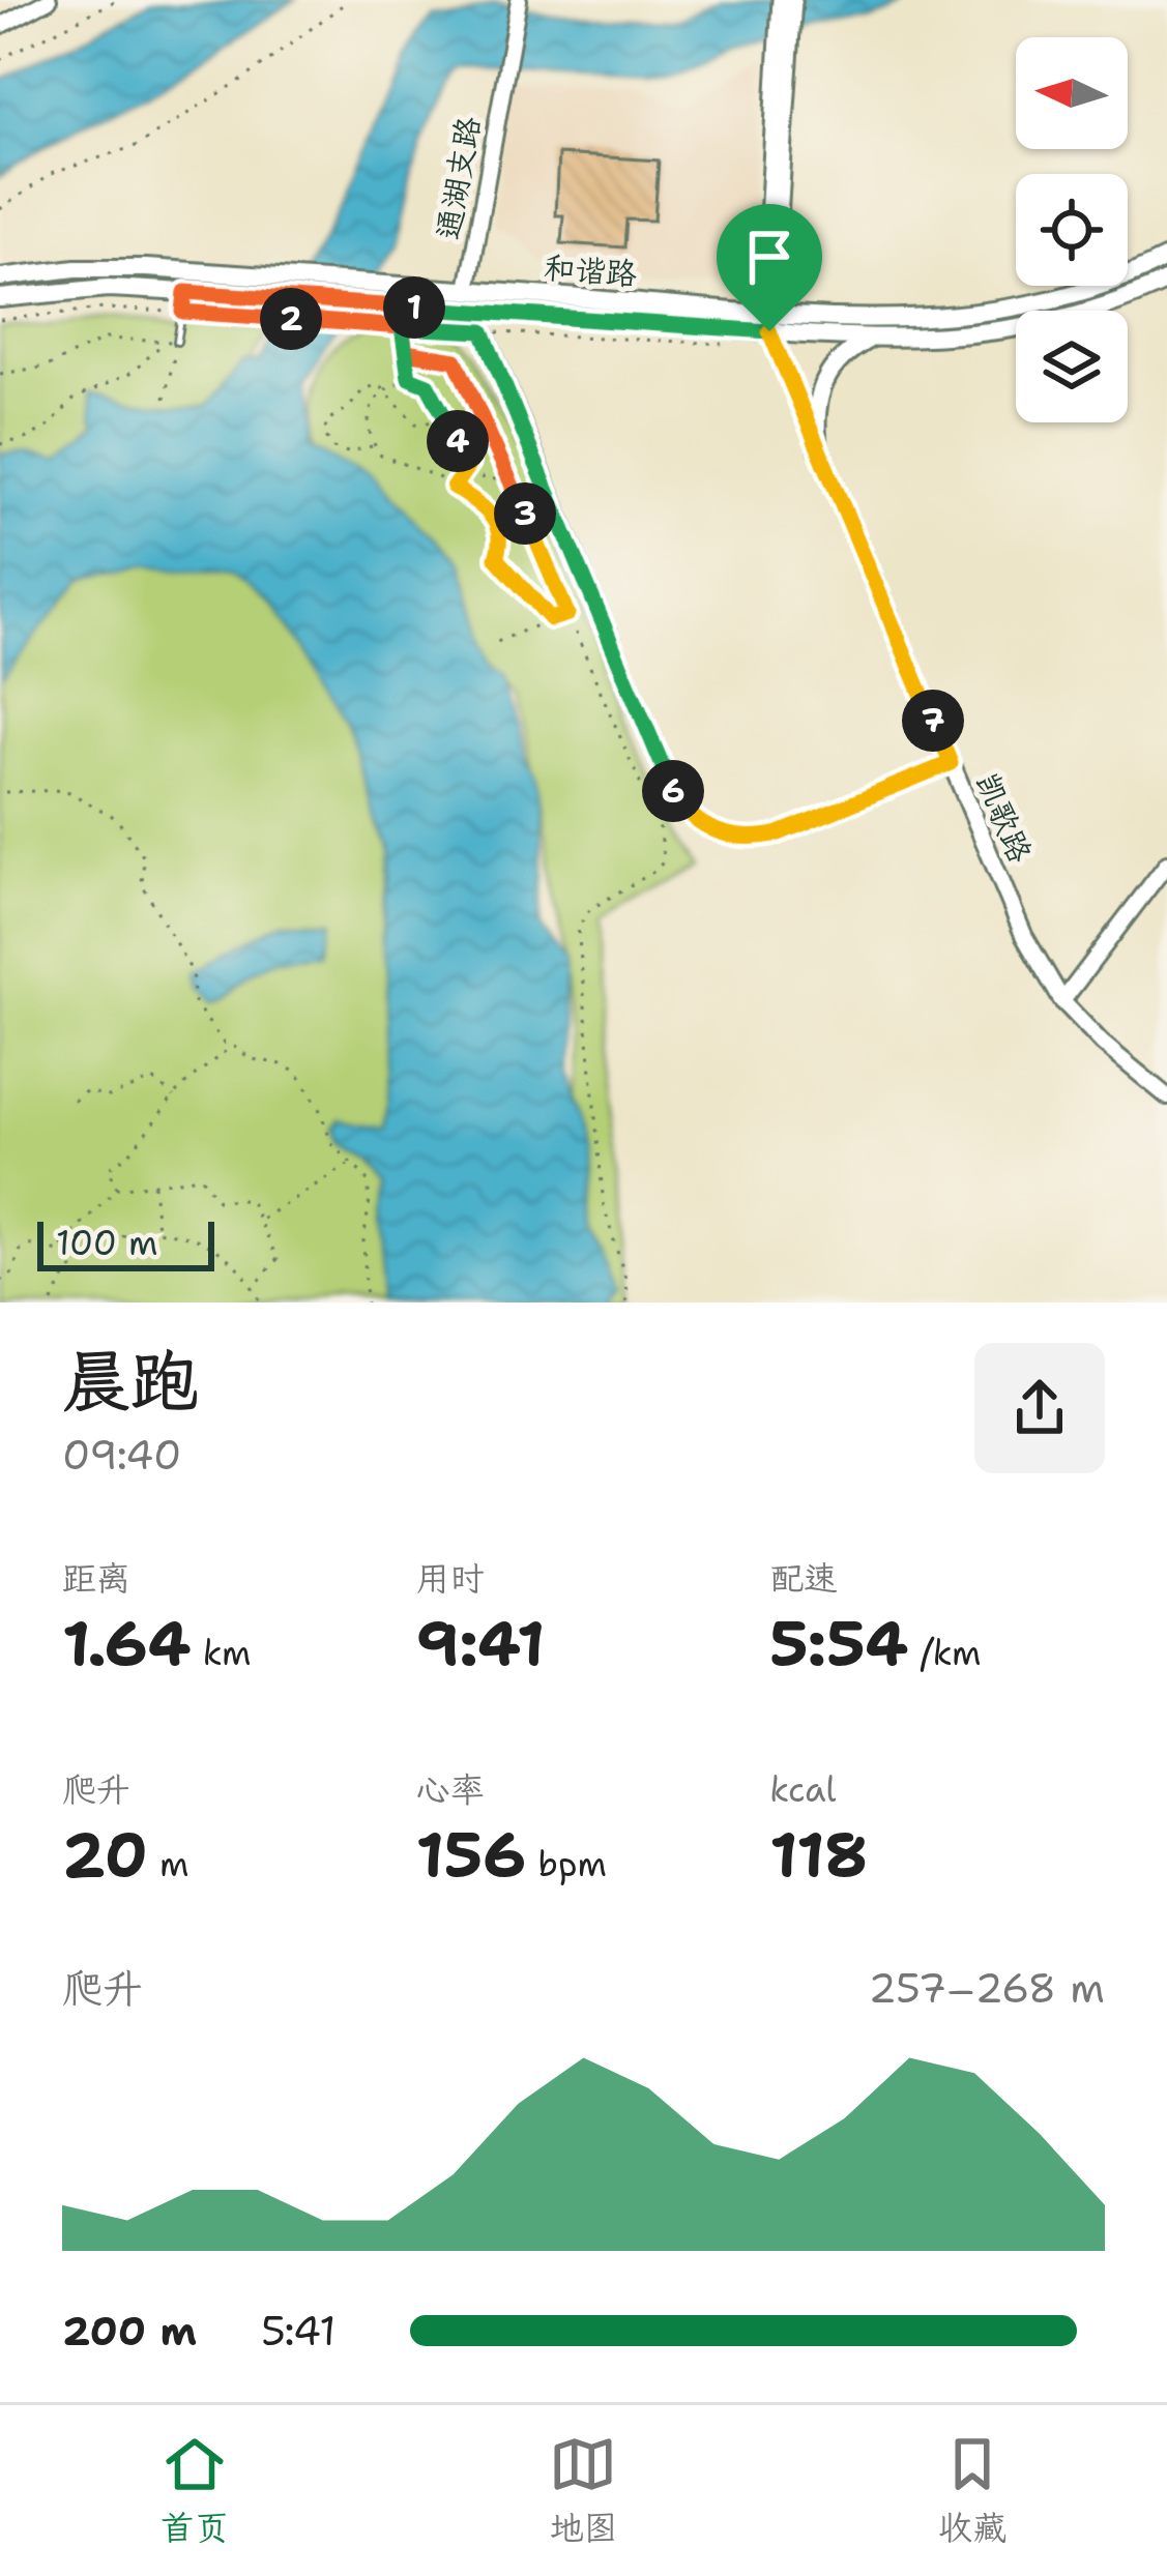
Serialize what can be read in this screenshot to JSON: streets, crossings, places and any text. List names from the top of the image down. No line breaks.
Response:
{"streets":{"main road":["和谐路","凯歌路"],"street":["通湖支路"]},"crossings":[["通湖支路","和谐路"],["和谐路","凯歌路"]],"scale_bar":"100 m","north":"left","page":{"pins":["1","2","4","3","7","6"],"scale":"100 m","heading":["晨跑","09:40"],"stats":[["距离","1.64 km"],["用时","9:41"],["配速","5:54 /km"],["爬升","20 m"],["心率","156 bpm"],["kcal","118"]],"chart":["爬升","257–268 m"],"list":[{"name":"200 m","note":"5:41"}],"tabs":["首页","地图","收藏"]}}
